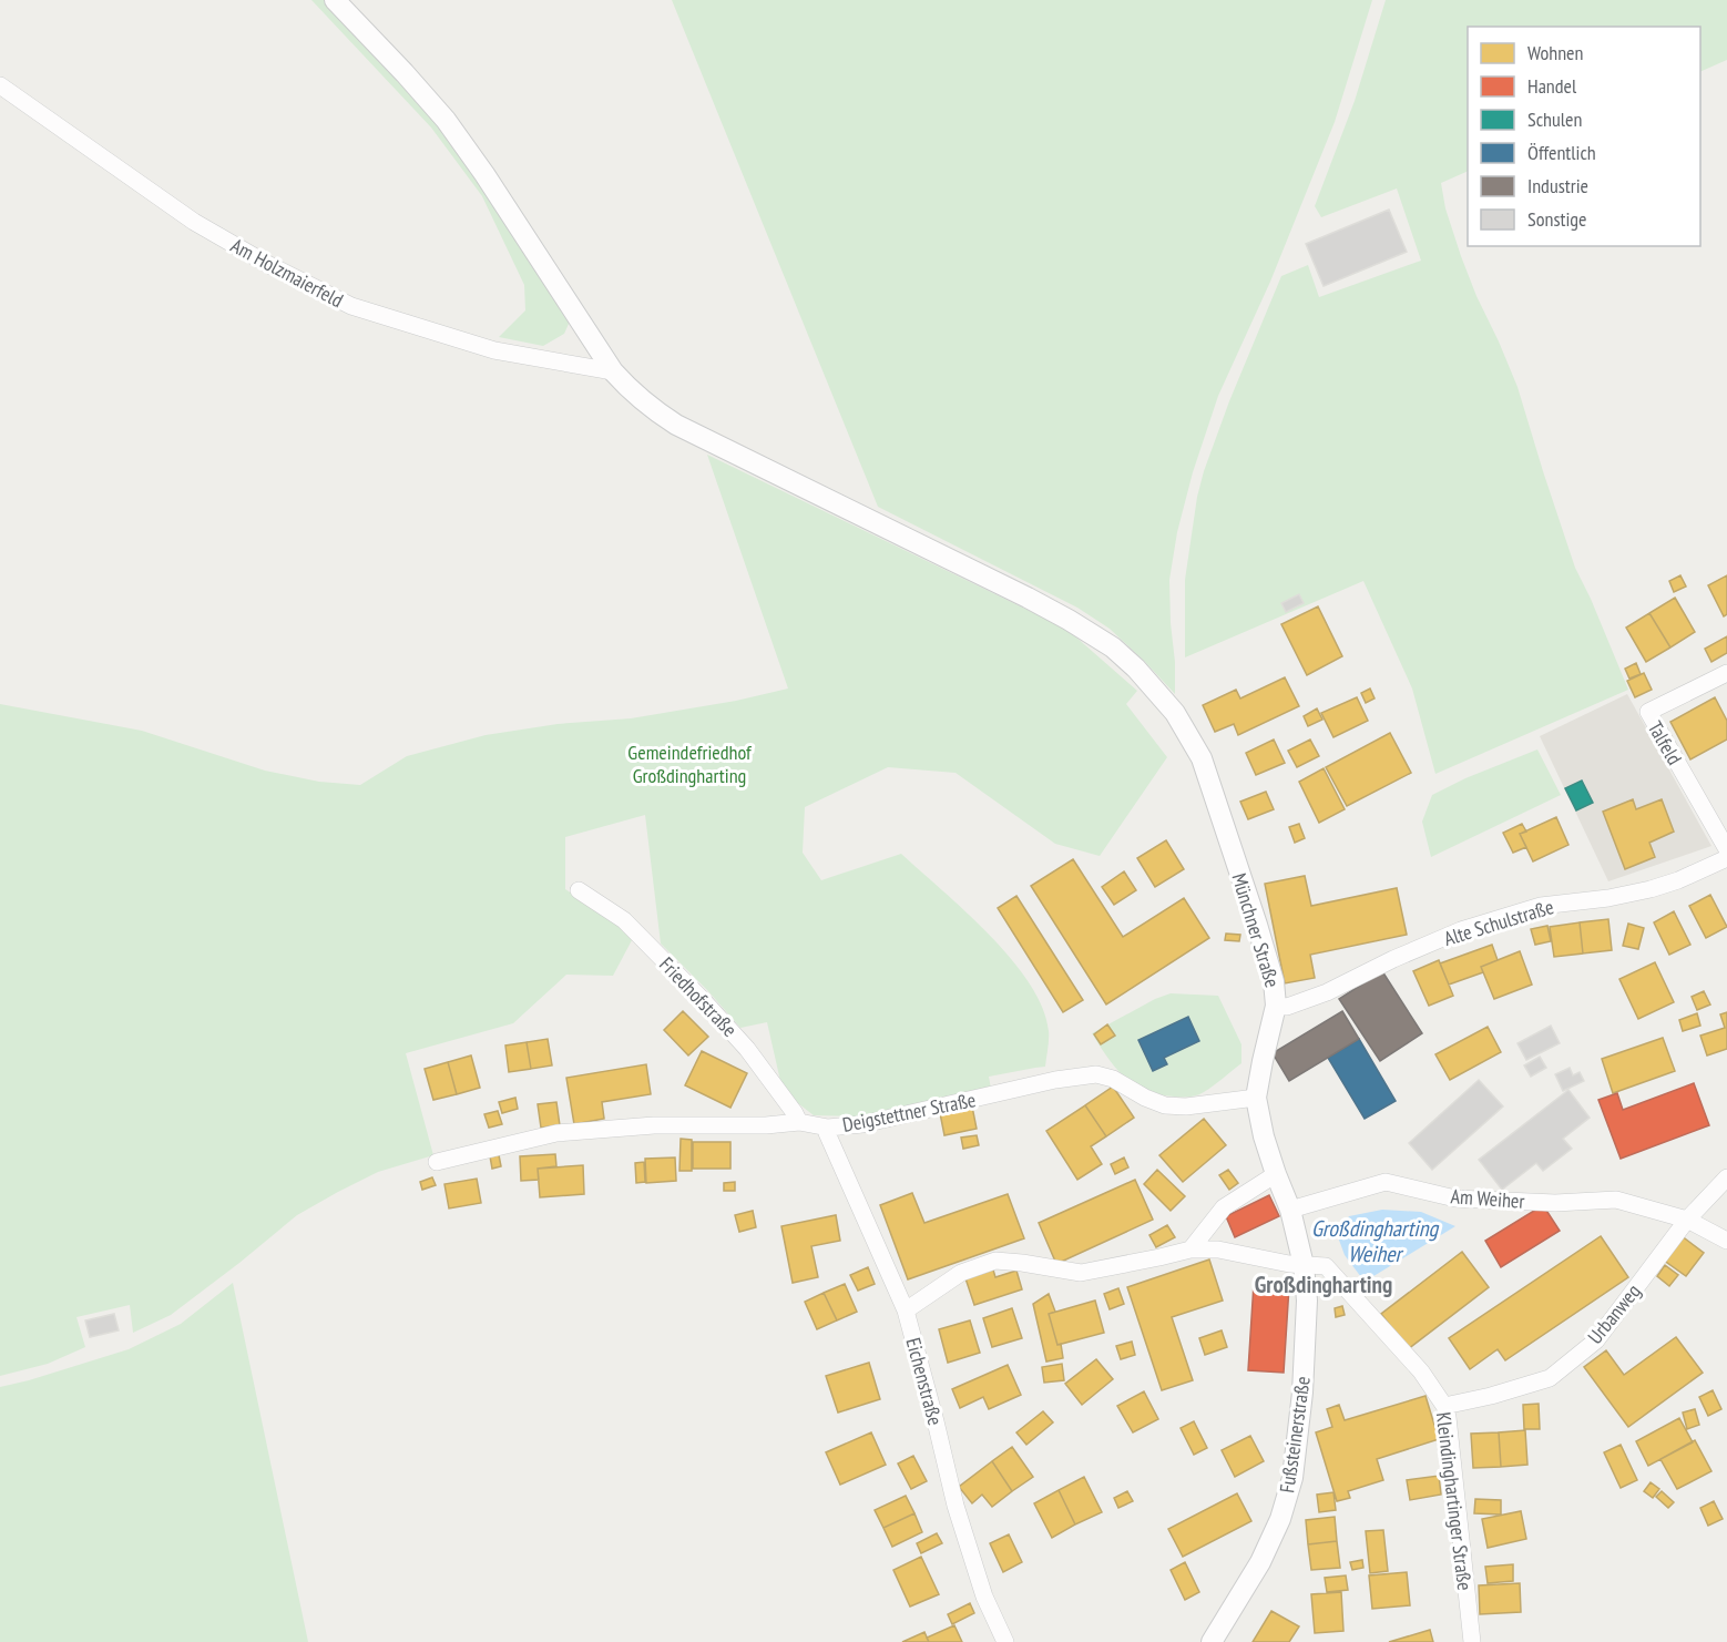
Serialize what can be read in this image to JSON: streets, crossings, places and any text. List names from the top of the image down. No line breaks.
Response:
{"streets":{"street":["Am Holzmaierfeld","Talfeld","Alte Schulstraße","Münchner Straße","Friedhofstraße","Deigstettner Straße","Am Weiher","Urbanweg","Eichenstraße","Fußsteinerstraße","Kleindinghartinger Straße"]},"crossings":[["Am Holzmaierfeld","Münchner Straße"],["Alte Schulstraße","Münchner Straße"],["Münchner Straße","Deigstettner Straße"],["Münchner Straße","Am Weiher"],["Münchner Straße","Fußsteinerstraße"],["Friedhofstraße","Deigstettner Straße"],["Deigstettner Straße","Eichenstraße"],["Am Weiher","Urbanweg"],["Am Weiher","Fußsteinerstraße"],["Urbanweg","Kleindinghartinger Straße"],["Eichenstraße","Kleindinghartinger Straße"],["Fußsteinerstraße","Kleindinghartinger Straße"]],"districts":["Großdingharting"],"water":["Großdingharting Weiher"],"parks":["Gemeindefriedhof Großdingharting"],"legend":["Wohnen","Handel","Schulen","Öffentlich","Industrie","Sonstige"]}
